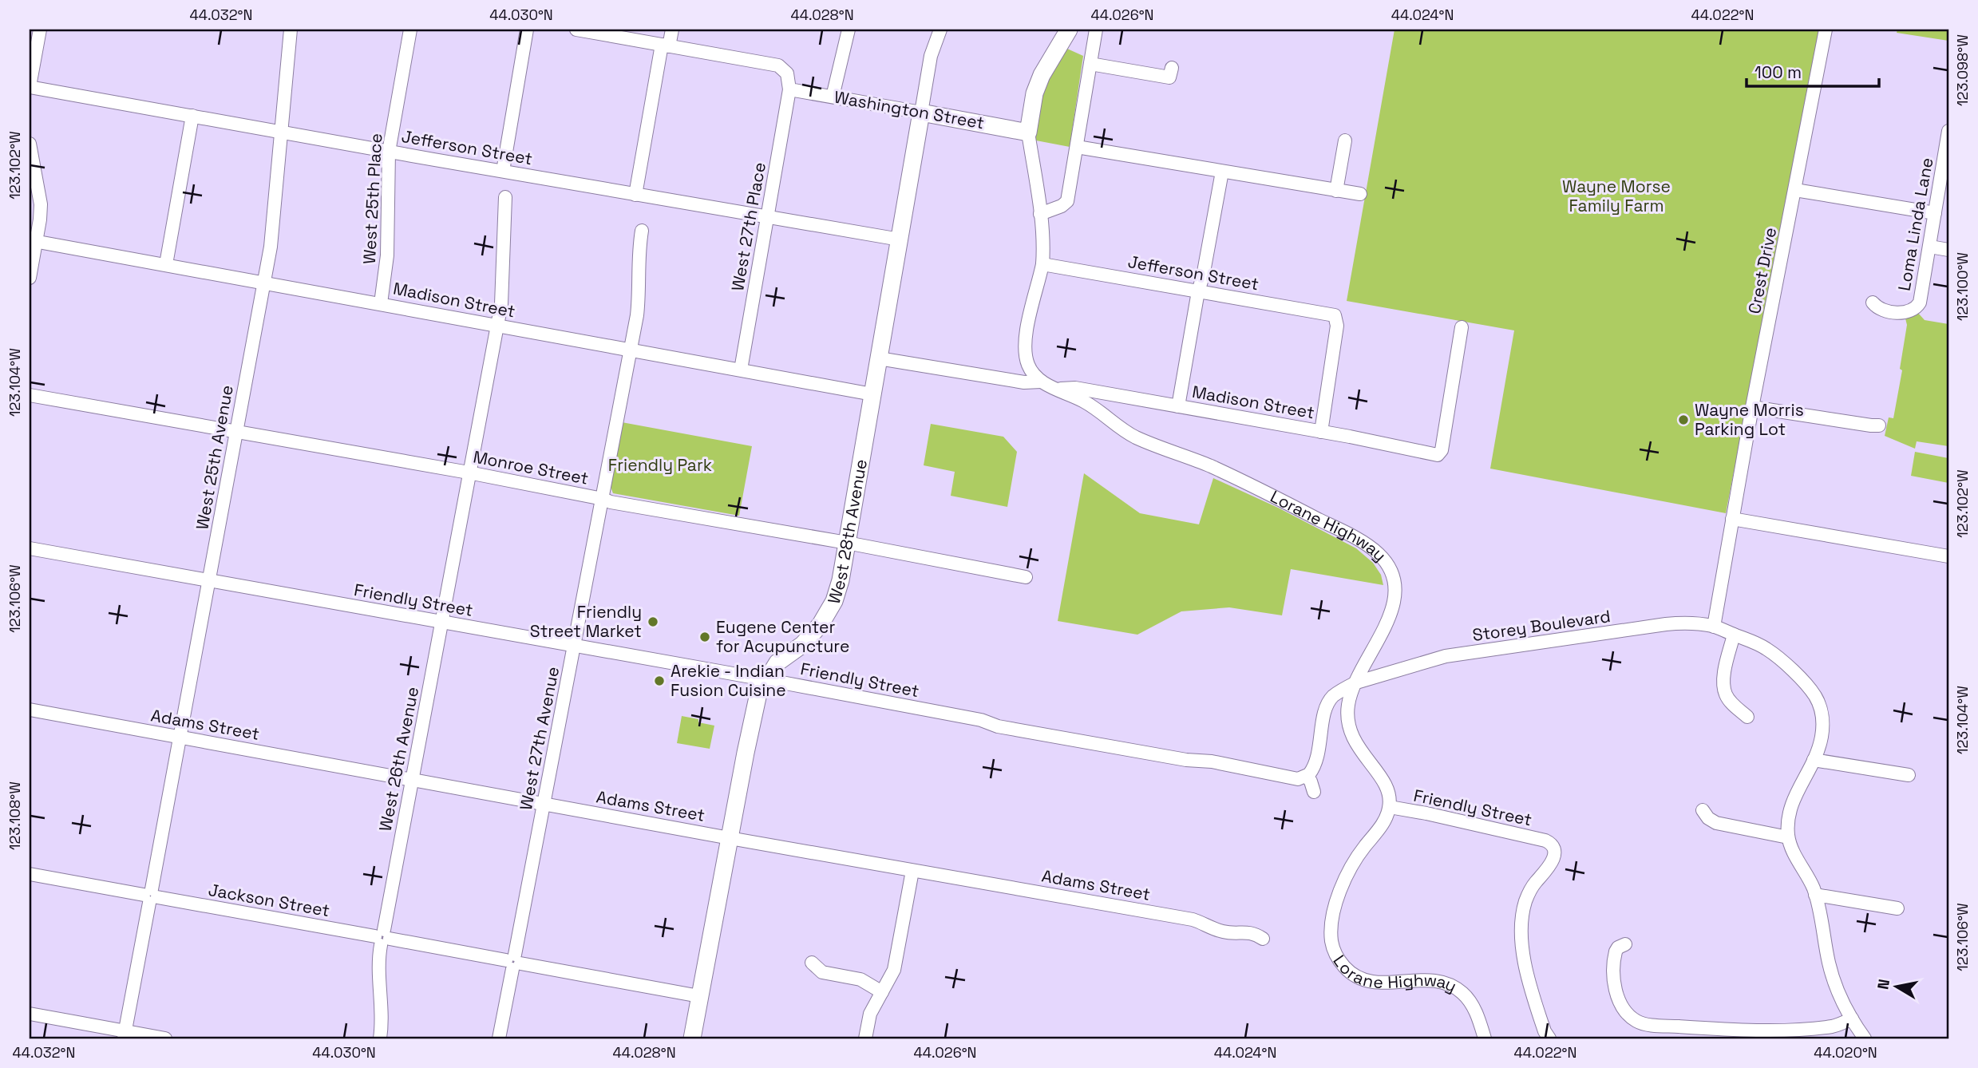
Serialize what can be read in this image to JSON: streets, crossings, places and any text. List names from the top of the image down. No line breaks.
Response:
{"streets":{"main road":["Washington Street","West 28th Avenue"],"street":["Jefferson Street","West 25th Place","Loma Linda Lane","West 27th Place","Crest Drive","Madison Street","West 25th Avenue","Monroe Street","Lorane Highway","Friendly Street","Storey Boulevard","Adams Street","West 27th Avenue","West 26th Avenue","Jackson Street"]},"crossings":[["Washington Street","West 27th Place"],["Washington Street","West 28th Avenue"],["Jefferson Street","West 25th Place"],["Jefferson Street","West 27th Place"],["Jefferson Street","Madison Street"],["Jefferson Street","West 25th Avenue"],["Jefferson Street","West 28th Avenue"],["West 25th Place","Madison Street"],["West 27th Place","Madison Street"],["Crest Drive","Storey Boulevard"],["Madison Street","West 25th Avenue"],["Madison Street","Lorane Highway"],["Madison Street","West 28th Avenue"],["Madison Street","West 27th Avenue"],["Madison Street","West 26th Avenue"],["West 25th Avenue","Monroe Street"],["West 25th Avenue","Friendly Street"],["West 25th Avenue","Adams Street"],["West 25th Avenue","Jackson Street"],["Monroe Street","West 28th Avenue"],["Monroe Street","West 27th Avenue"],["Monroe Street","West 26th Avenue"],["Lorane Highway","Friendly Street"],["Lorane Highway","Storey Boulevard"],["West 28th Avenue","Friendly Street"],["West 28th Avenue","Adams Street"],["West 28th Avenue","Jackson Street"],["Friendly Street","West 27th Avenue"],["Friendly Street","West 26th Avenue"],["Adams Street","West 27th Avenue"],["Adams Street","West 26th Avenue"],["West 27th Avenue","Jackson Street"],["West 26th Avenue","Jackson Street"]],"parks":["Wayne Morse Family Farm","Friendly Park"],"places":["Wayne Morris Parking Lot","Friendly Street Market","Eugene Center for Acupuncture","Arekie - Indian Fusion Cuisine"],"scale_bar":"100 m","north":"left","coordinates":["44.032°N","44.030°N","44.028°N","44.026°N","44.024°N","44.022°N","123.098°W","123.102°W","123.100°W","123.104°W","123.106°W","123.108°W","44.020°N"]}
